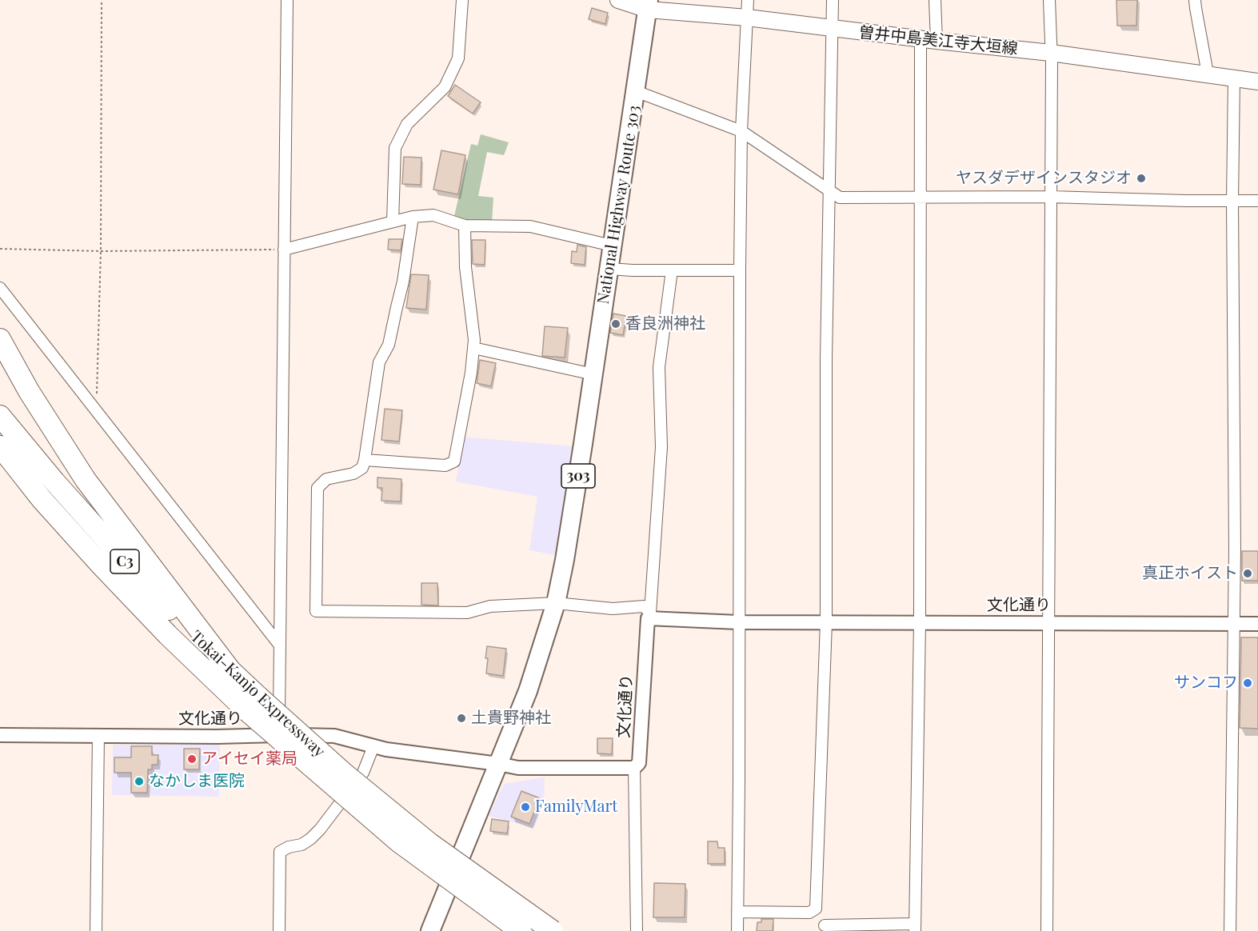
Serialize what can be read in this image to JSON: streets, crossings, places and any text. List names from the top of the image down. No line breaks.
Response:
{"streets":{"highway":["National Highway Route 303","303","C3","Tokai-Kanjo Expressway"],"main road":["曽井中島美江寺大垣線"],"street":["文化通り"]},"crossings":[["曽井中島美江寺大垣線","National Highway Route 303"],["National Highway Route 303","文化通り"]],"places":["ヤスダデザインスタジオ","香良洲神社","真正ホイスト","サンコフ","土貴野神社","アイセイ薬局","なかしま医院","FamilyMart"]}
